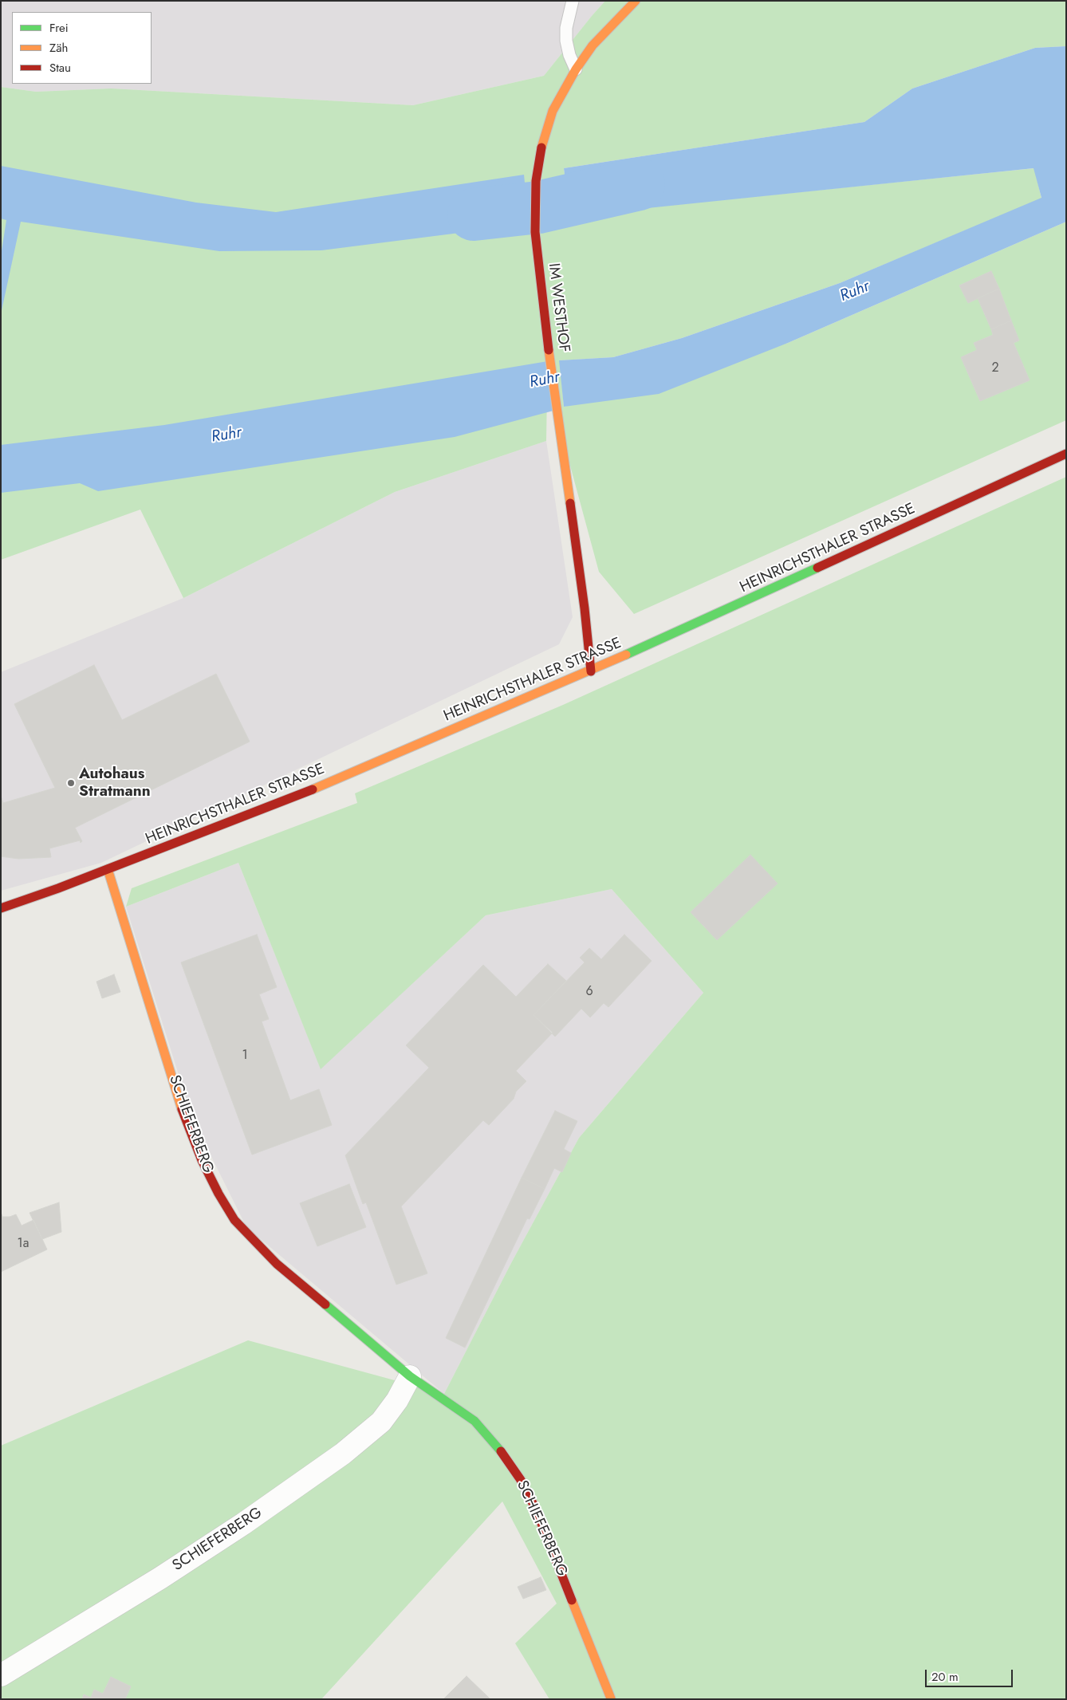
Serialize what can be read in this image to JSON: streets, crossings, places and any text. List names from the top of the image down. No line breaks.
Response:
{"streets":{"street":["IM WESTHOF","HEINRICHSTHALER STRASSE","SCHIEFERBERG"]},"crossings":[["IM WESTHOF","HEINRICHSTHALER STRASSE"],["HEINRICHSTHALER STRASSE","SCHIEFERBERG"]],"water":["Ruhr"],"places":["Autohaus Stratmann"],"house_numbers":["2","6","1","1a"],"legend":["Frei","Zäh","Stau"],"scale_bar":"20 m"}
